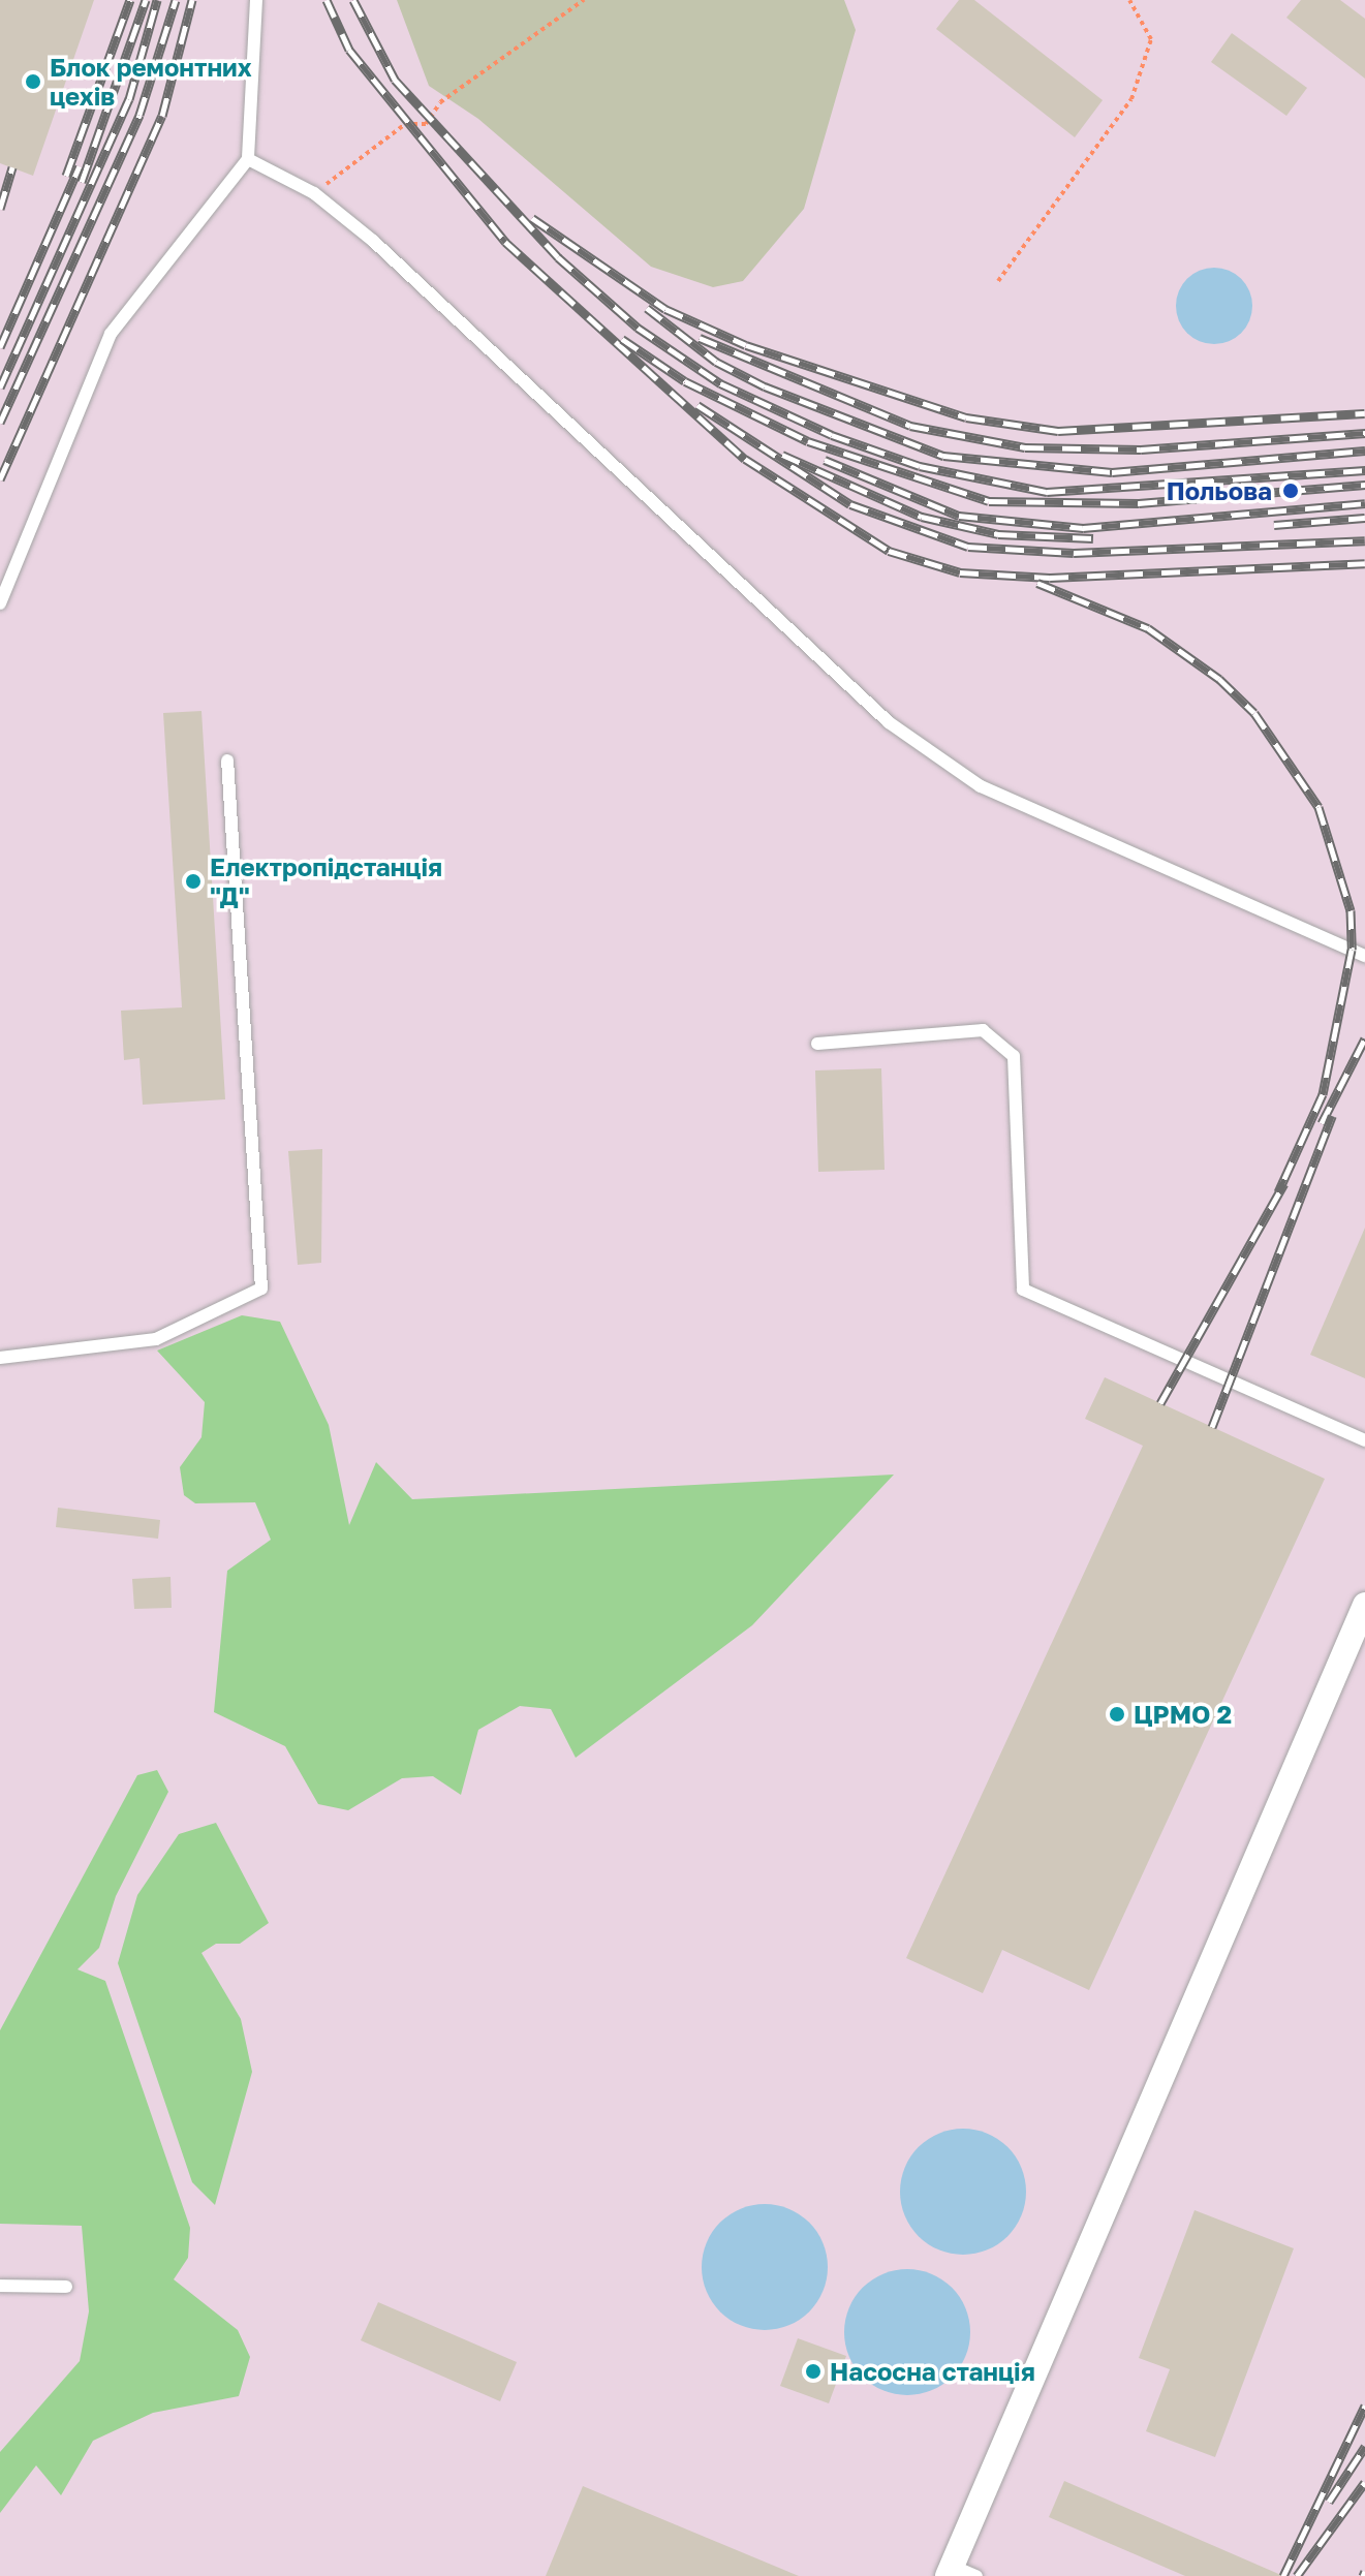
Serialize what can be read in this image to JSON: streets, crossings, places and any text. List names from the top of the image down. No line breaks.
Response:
{"places":["Блок ремонтних цехів","Польова","Електропідстанція \"Д\"","ЦРМО 2","Насосна станція"]}
